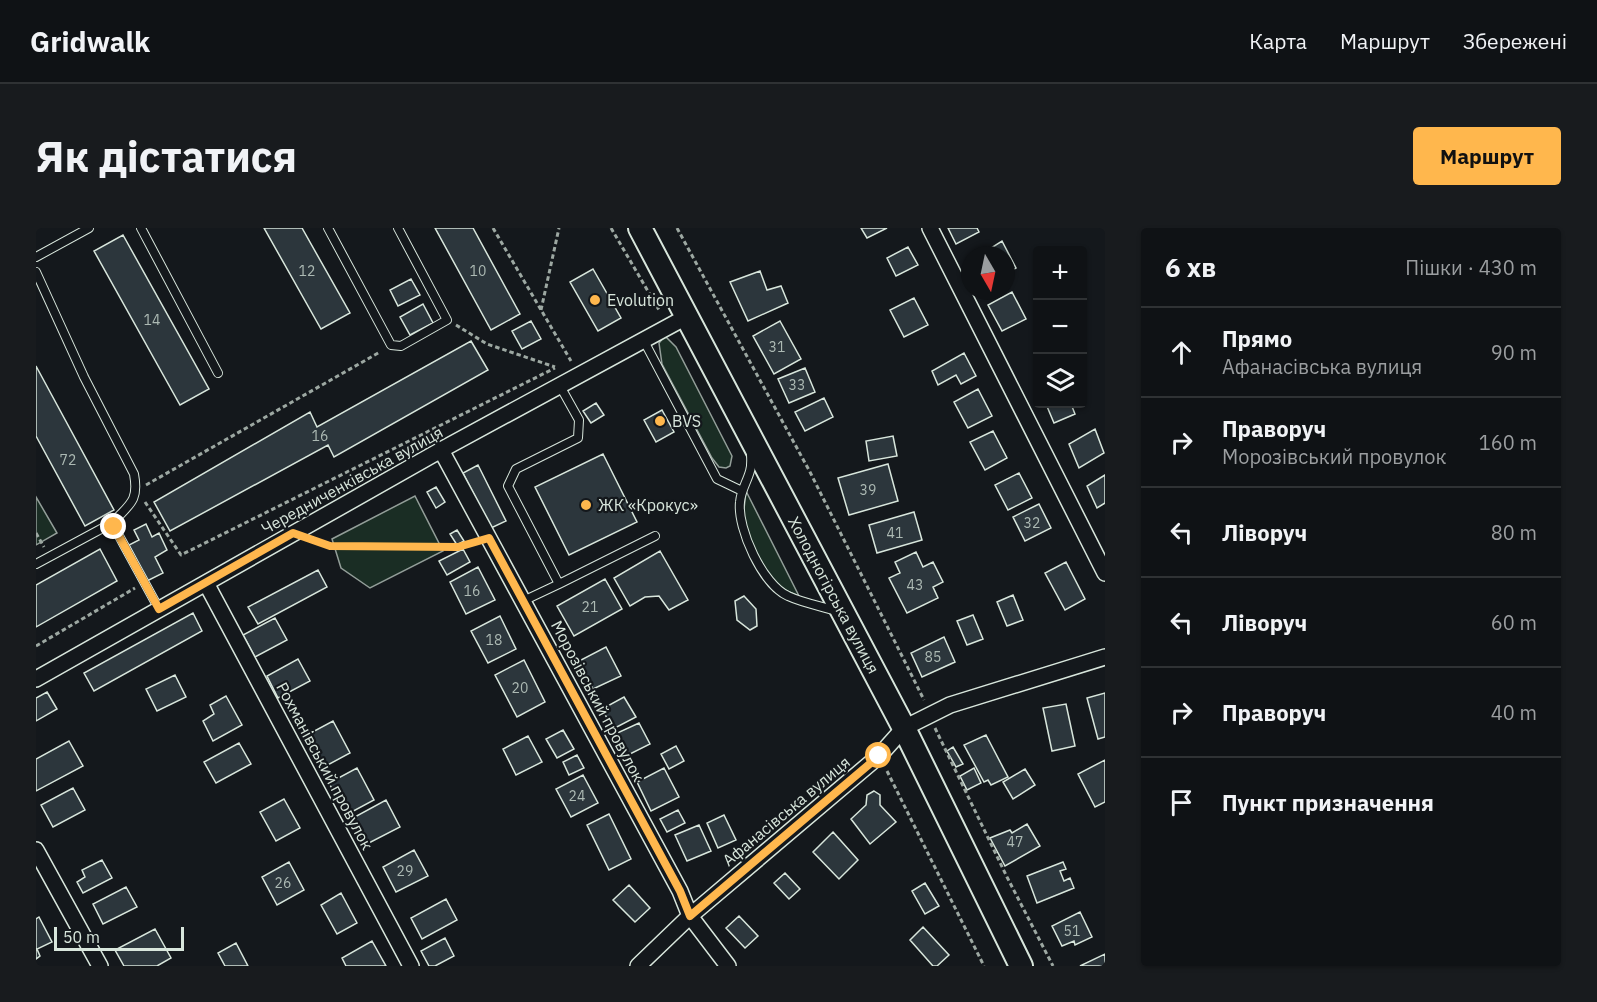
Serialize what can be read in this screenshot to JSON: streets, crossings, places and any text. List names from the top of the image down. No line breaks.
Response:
{"streets":{"main road":["Холодногірська вулиця"],"street":["Чередниченківська вулиця","Морозівський провулок","Рохманівський провулок","Афанасівська вулиця"]},"crossings":[["Чередниченківська вулиця","Холодногірська вулиця"],["Чередниченківська вулиця","Морозівський провулок"],["Чередниченківська вулиця","Рохманівський провулок"],["Холодногірська вулиця","Афанасівська вулиця"],["Морозівський провулок","Афанасівська вулиця"]],"places":["Evolution","BVS","ЖК «Крокус»"],"house_numbers":["12","10","14","31","33","16","72","39","32","41","43","16","21","18","85","20","24","47","29","26","51"],"scale_bar":"50 m","north":"bottom","page":{"header":"Gridwalk","nav":["Карта","Маршрут","Збережені"],"buttons":"Маршрут","title":"Як дістатися","heading":["6 хв","Пішки · 430 m"],"map_buttons":["+","−"],"list":[["Прямо","Афанасівська вулиця","90 m"],["Праворуч","Морозівський провулок","160 m"],["Ліворуч","80 m"],["Ліворуч","60 m"],["Праворуч","40 m"],"Пункт призначення"],"scale":"50 m"}}
